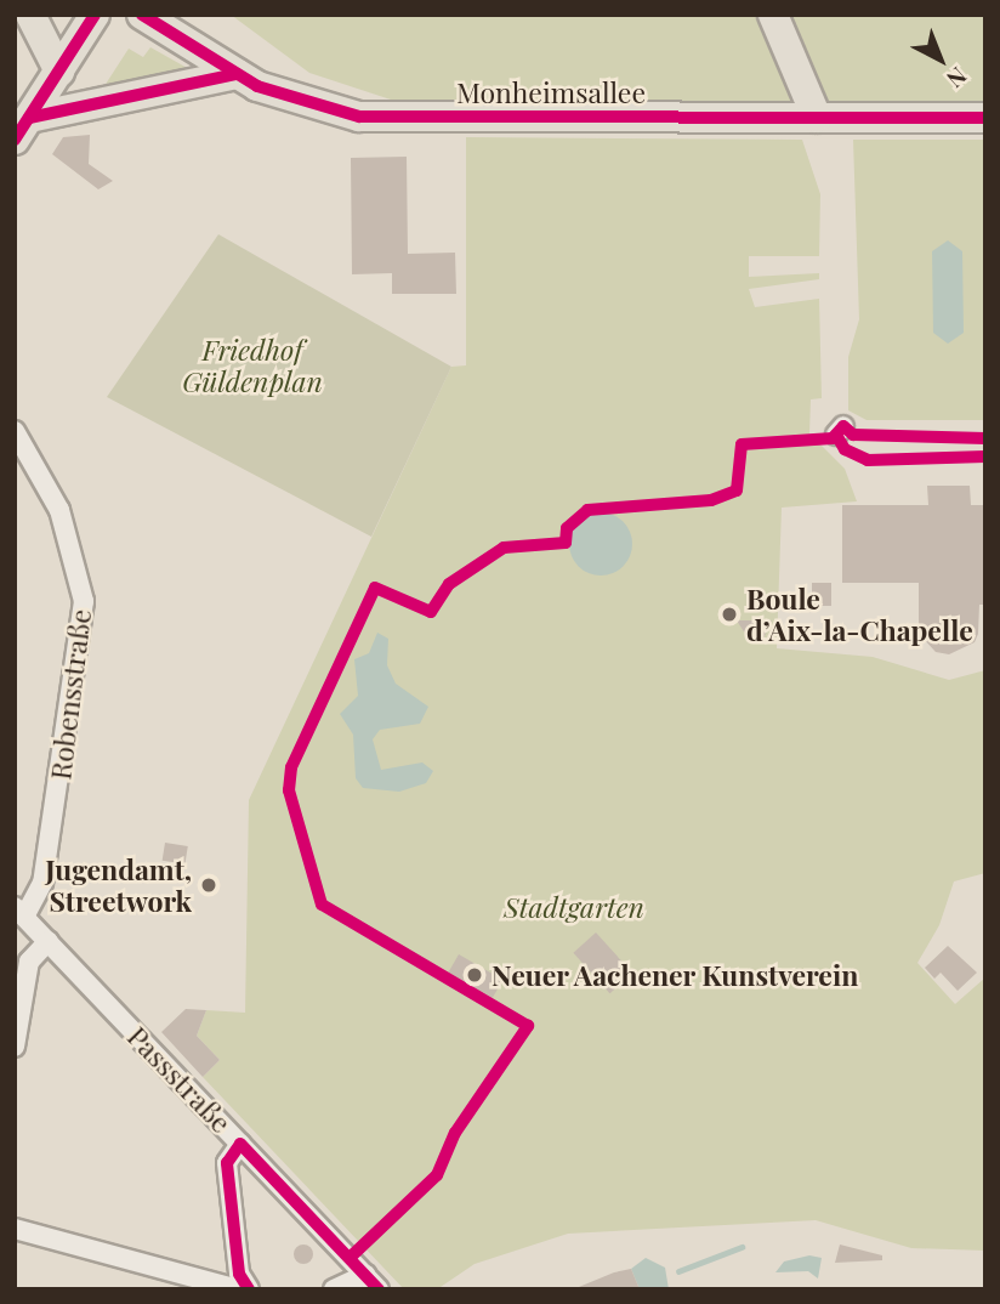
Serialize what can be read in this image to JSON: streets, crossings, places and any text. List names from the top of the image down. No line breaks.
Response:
{"streets":{"main road":["Monheimsallee"],"street":["Robensstraße","Passstraße"]},"crossings":[["Robensstraße","Passstraße"]],"parks":["Friedhof Güldenplan","Stadtgarten"],"places":["Boule d’Aix-la-Chapelle","Jugendamt, Streetwork","Neuer Aachener Kunstverein"],"north":"bottom right"}
